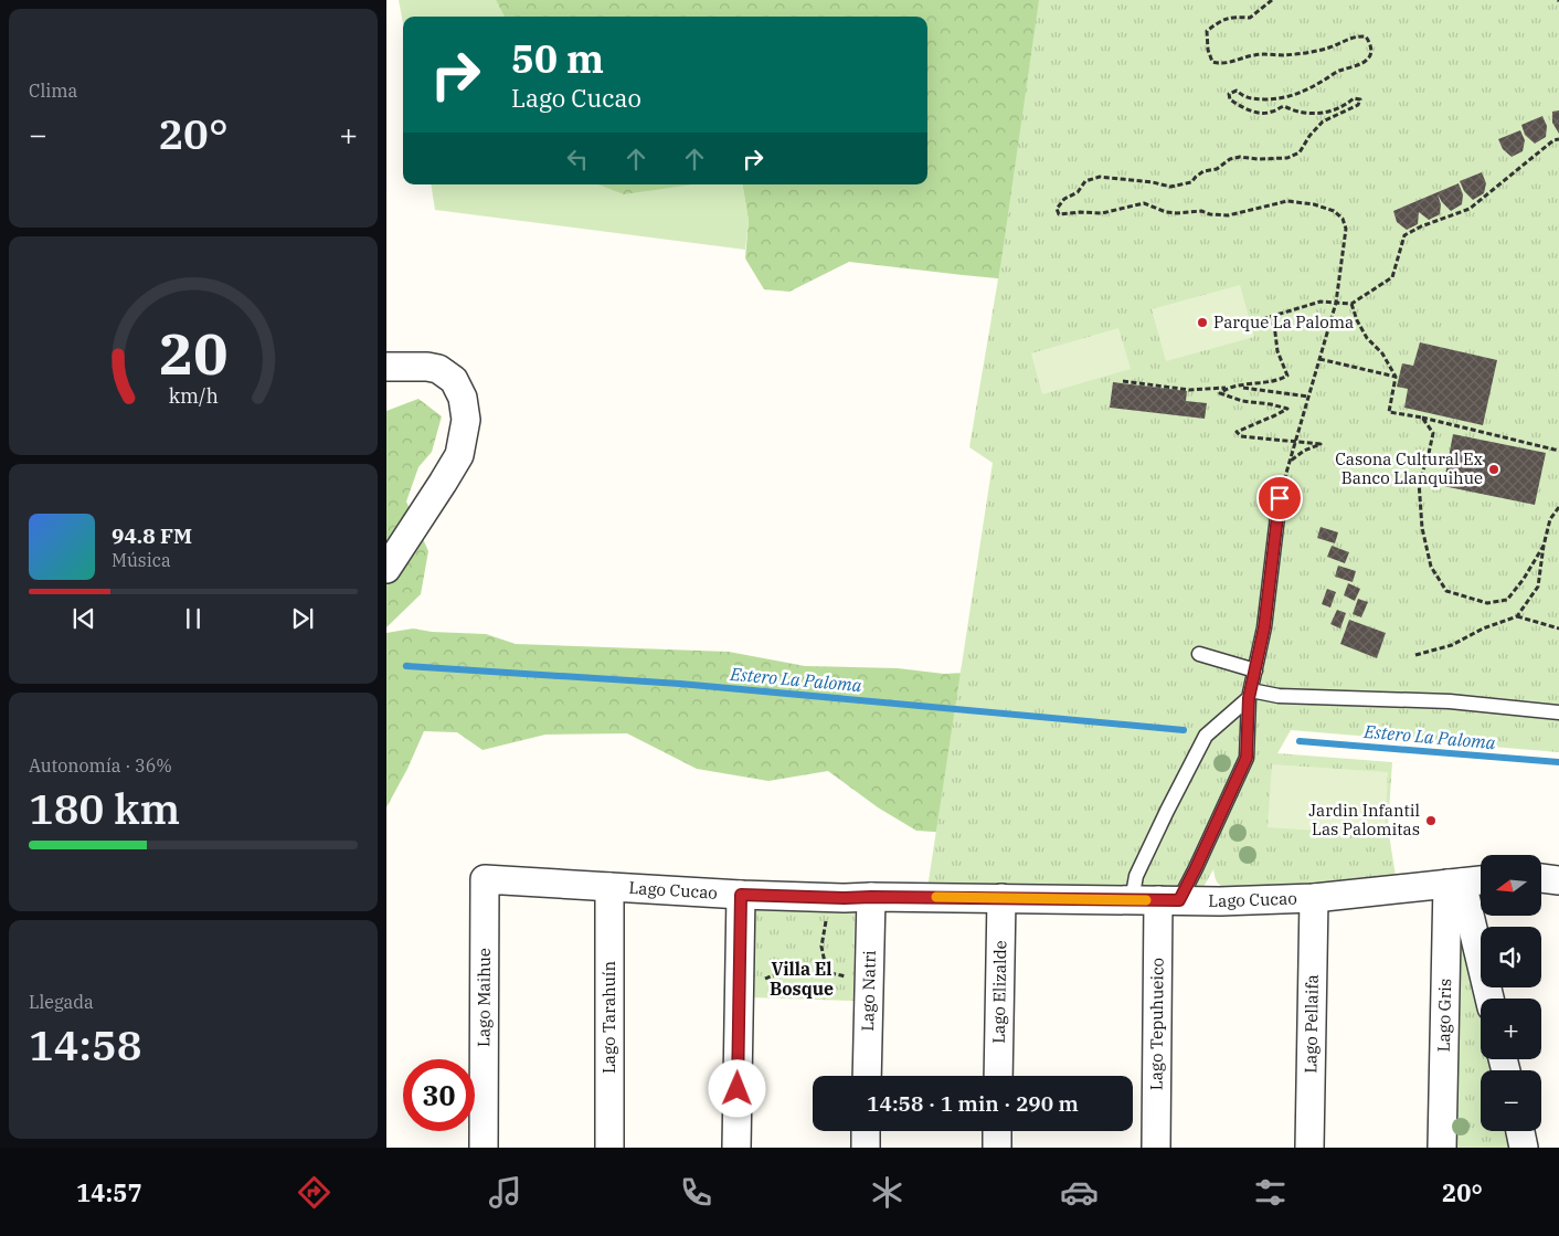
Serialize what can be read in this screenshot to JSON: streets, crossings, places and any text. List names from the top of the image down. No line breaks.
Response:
{"streets":{"street":["Lago Cucao","Lago Natri","Lago Elizalde","Lago Maihue","Lago Gris","Lago Tarahuín","Lago Pellaifa","Lago Tepuhueico"]},"crossings":[["Lago Cucao","Lago Natri"],["Lago Cucao","Lago Elizalde"],["Lago Cucao","Lago Maihue"],["Lago Cucao","Lago Gris"],["Lago Cucao","Lago Tarahuín"],["Lago Cucao","Lago Pellaifa"],["Lago Cucao","Lago Tepuhueico"]],"districts":["Villa El Bosque"],"water":["Estero La Paloma"],"places":["Parque La Paloma","Casona Cultural Ex Banco Llanquihue","Jardin Infantil Las Palomitas"],"north":"left","page":{"tile":["Clima",["Autonomía · 36%","180 km"],["Llegada","14:58"]],"turn":["50 m","Lago Cucao"],"heat":["−","20°","+"],"song":["94.8 FM","Música"],"map_buttons":["+","−"],"limit":"30","trip":"14:58 · 1 min · 290 m","tabs":["14:57","20°"],"gauge":["20","km/h"]}}
